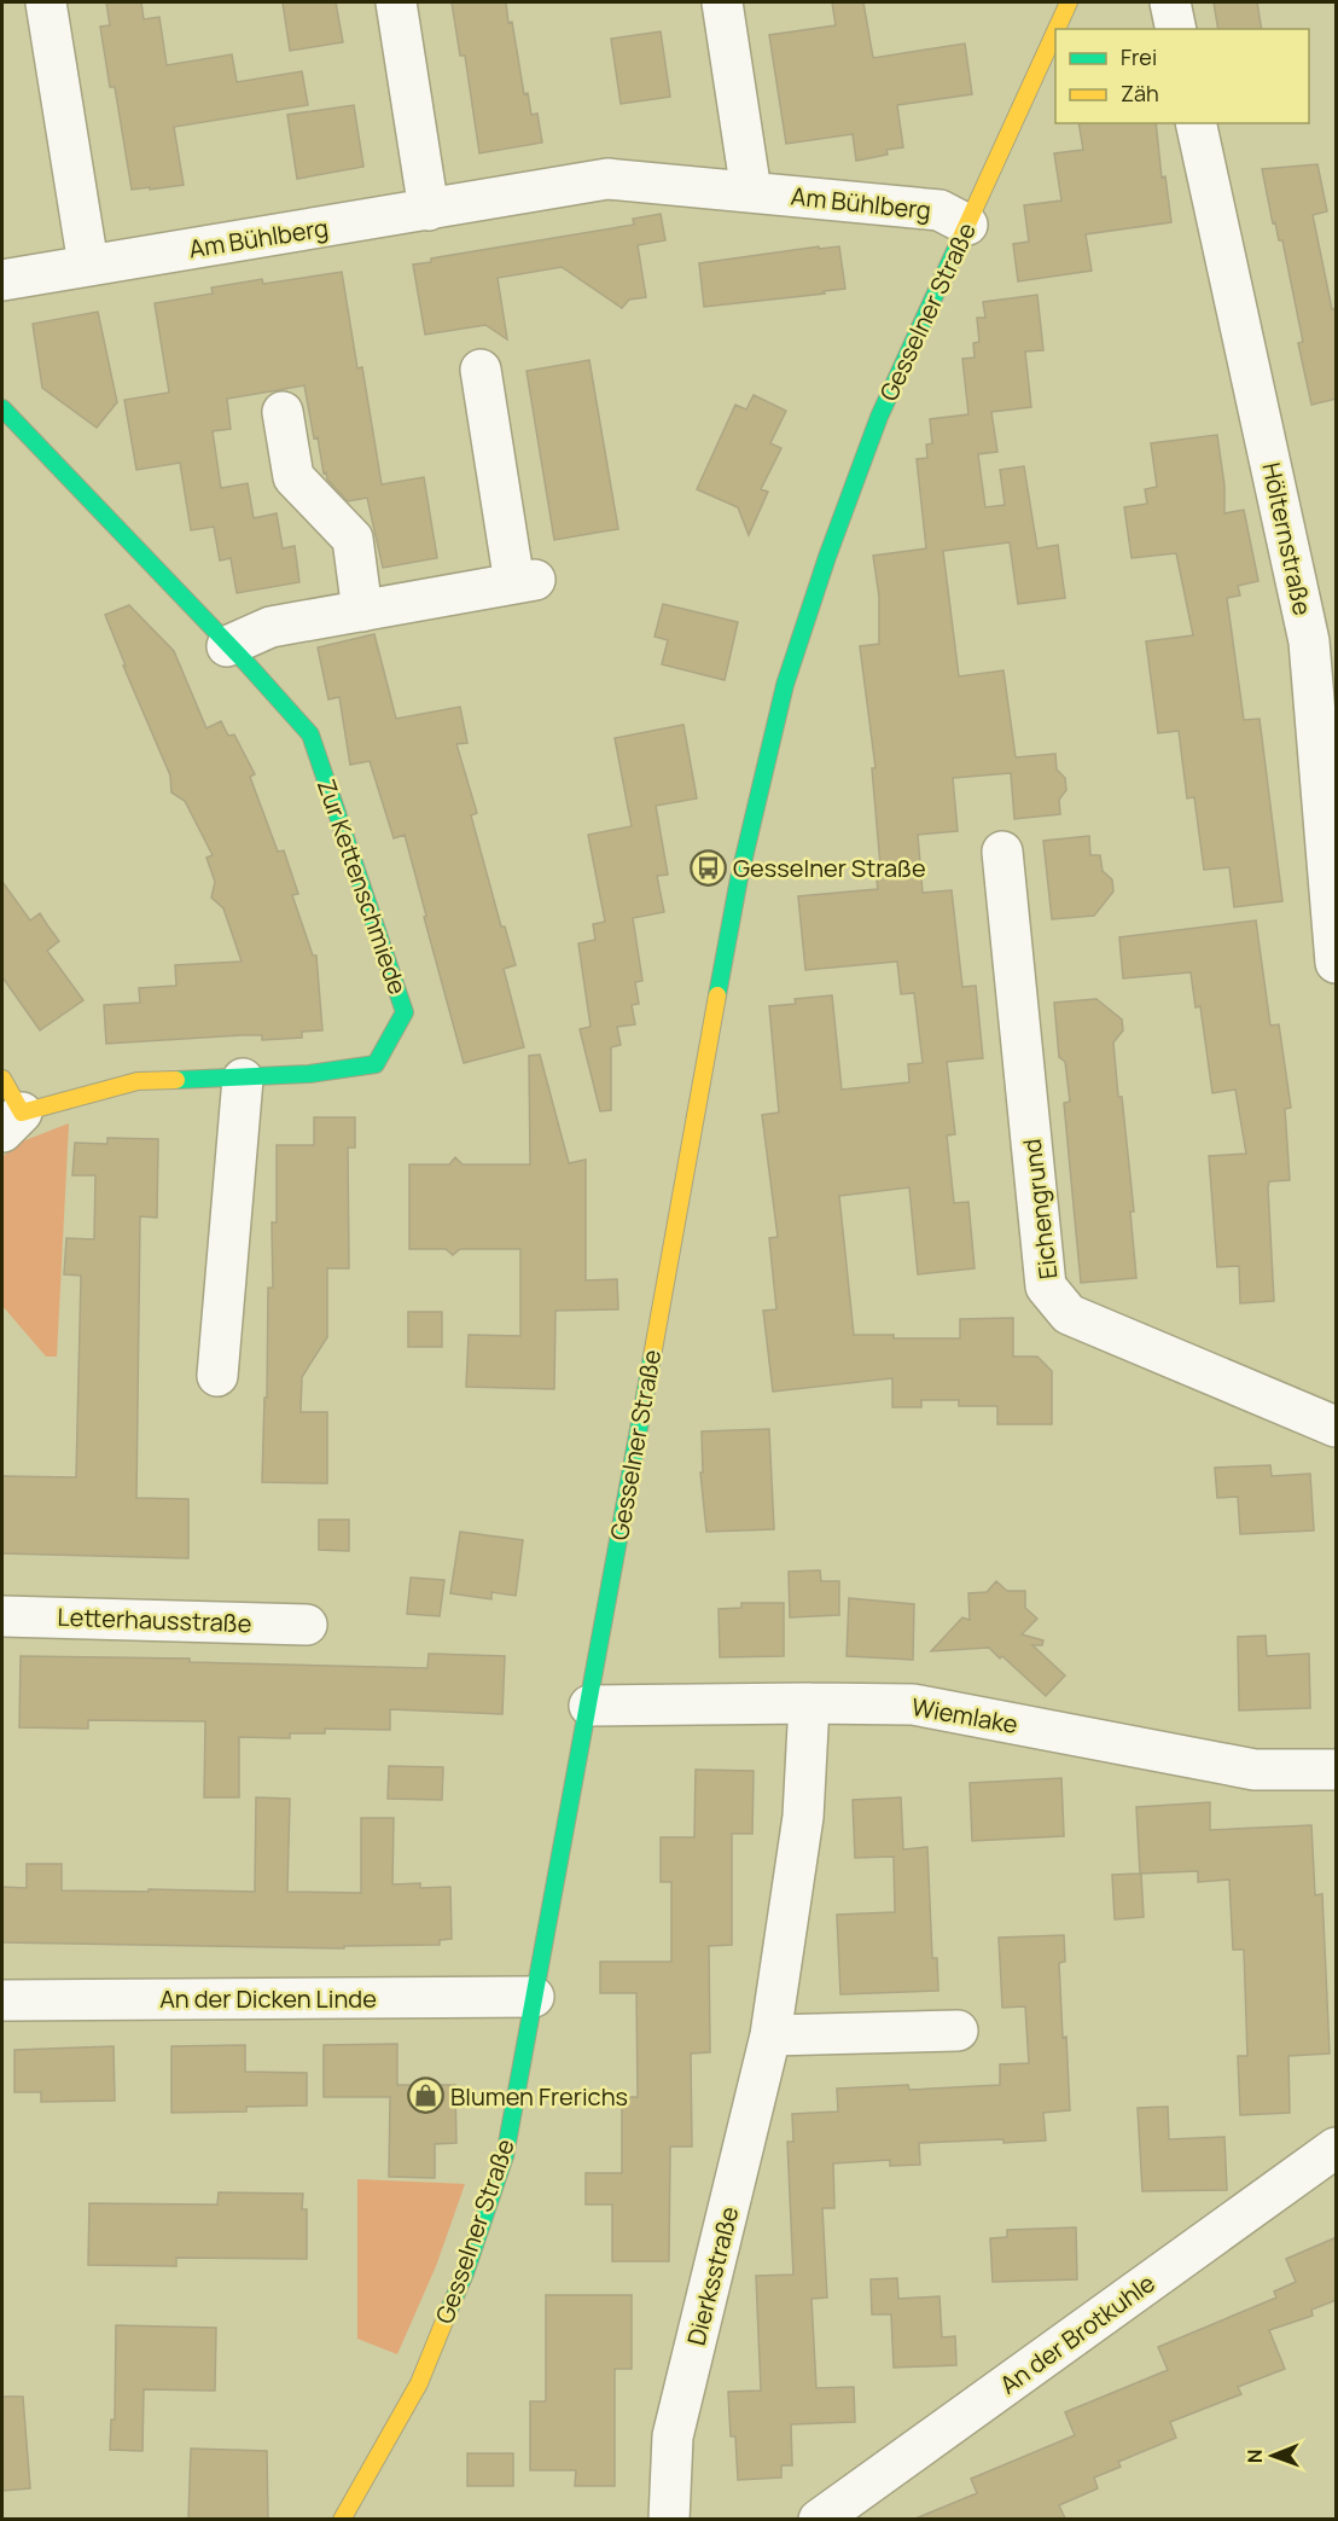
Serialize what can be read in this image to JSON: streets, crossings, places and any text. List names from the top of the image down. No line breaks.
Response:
{"streets":{"street":["Am Bühlberg","Gesselner Straße","Hölternstraße","Zur Kettenschmiede","Eichengrund","Letterhausstraße","Wiemlake","An der Dicken Linde","Dierksstraße","An der Brotkuhle"]},"crossings":[["Am Bühlberg","Gesselner Straße"],["Gesselner Straße","Wiemlake"],["Gesselner Straße","An der Dicken Linde"],["Wiemlake","Dierksstraße"]],"places":{"bus stop":["Gesselner Straße"],"shop":["Blumen Frerichs"]},"legend":["Frei","Zäh"],"north":"left"}
